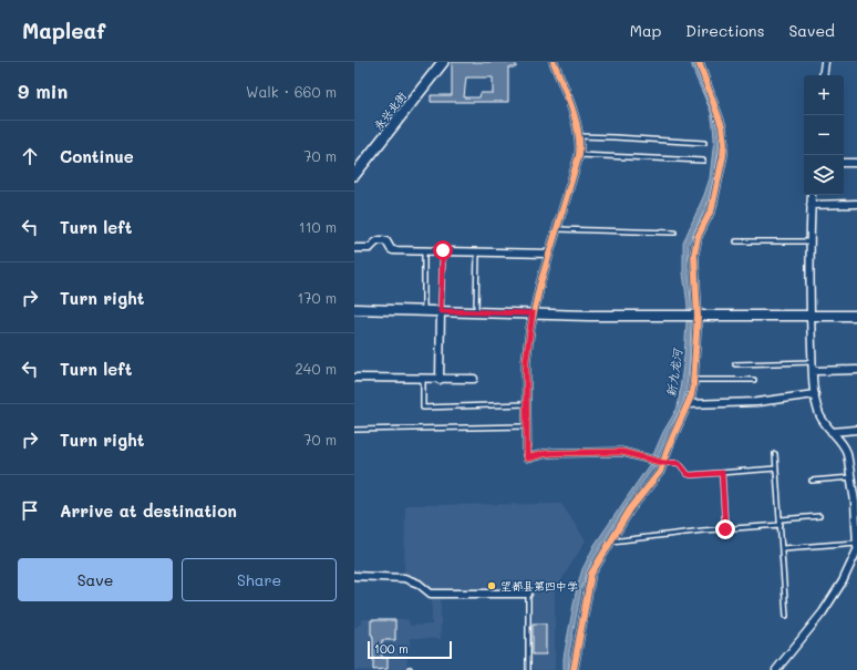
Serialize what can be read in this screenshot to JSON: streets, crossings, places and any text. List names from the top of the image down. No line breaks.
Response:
{"streets":{"main road":["永兴北街"]},"water":["新九龙河"],"places":["望都县第四中学"],"scale_bar":"100 m","page":{"header":"Mapleaf","nav":["Map","Directions","Saved"],"heading":["9 min","Walk · 660 m"],"map_buttons":["+","−"],"list":[["Continue","70 m"],["Turn left","110 m"],["Turn right","170 m"],["Turn left","240 m"],["Turn right","70 m"],"Arrive at destination"],"buttons":["Save","Share"],"scale":"100 m"}}
